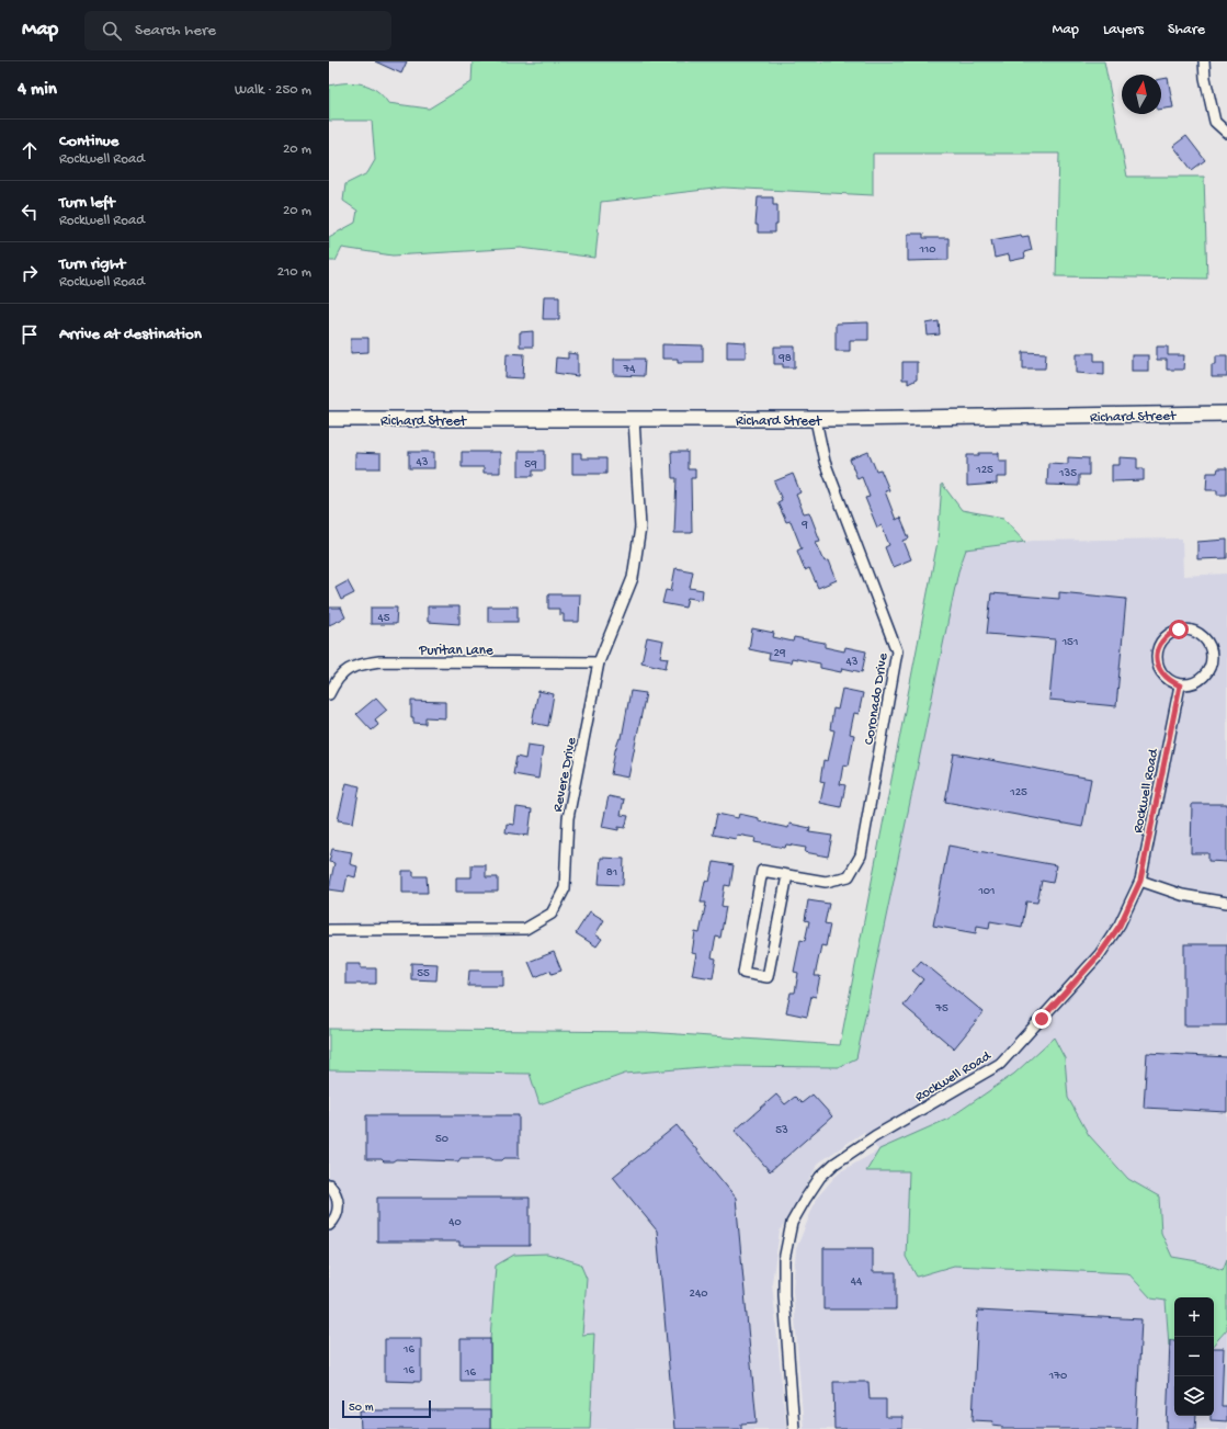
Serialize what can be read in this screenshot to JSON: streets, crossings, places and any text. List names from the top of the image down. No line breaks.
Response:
{"streets":{"street":["Richard Street","Puritan Lane","Coronado Drive","Revere Drive","Rockwell Road"]},"crossings":[["Richard Street","Coronado Drive"],["Richard Street","Revere Drive"],["Puritan Lane","Revere Drive"]],"house_numbers":["110","98","74","43","59","125","135","9","45","151","29","43","125","81","101","55","75","53","50","40","44","240","16","16","16","170"],"scale_bar":"50 m","north":"top","page":{"header":"Map","search":"Search here","nav":["Map","Layers","Share"],"heading":["4 min","Walk · 250 m"],"list":[["Continue","Rockwell Road","20 m"],["Turn left","Rockwell Road","20 m"],["Turn right","Rockwell Road","210 m"],"Arrive at destination"],"map_buttons":["+","−"],"scale":"50 m"}}
